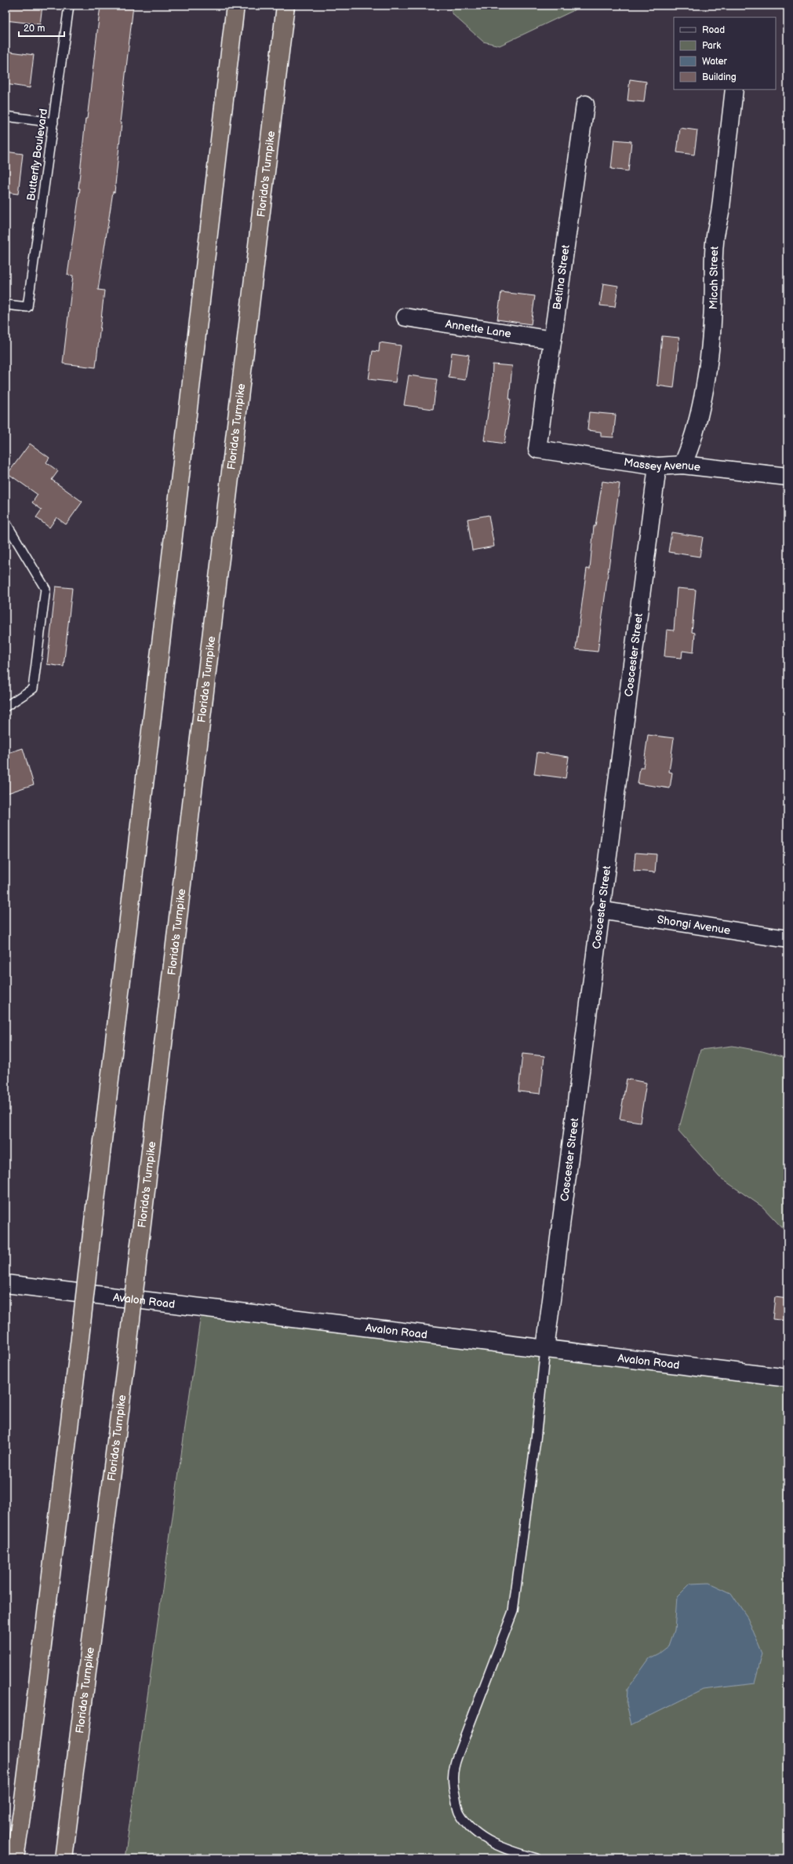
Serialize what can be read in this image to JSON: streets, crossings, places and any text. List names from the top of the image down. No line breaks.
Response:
{"streets":{"highway":["Florida's Turnpike"],"street":["Betina Street","Micah Street","Annette Lane","Massey Avenue","Coscester Street","Shongi Avenue","Avalon Road"],"lane":["Butterfly Boulevard"]},"crossings":[["Betina Street","Annette Lane"],["Betina Street","Massey Avenue"],["Micah Street","Massey Avenue"],["Massey Avenue","Coscester Street"],["Coscester Street","Shongi Avenue"],["Coscester Street","Avalon Road"]],"legend":["Road","Park","Water","Building"],"scale_bar":"20 m"}
